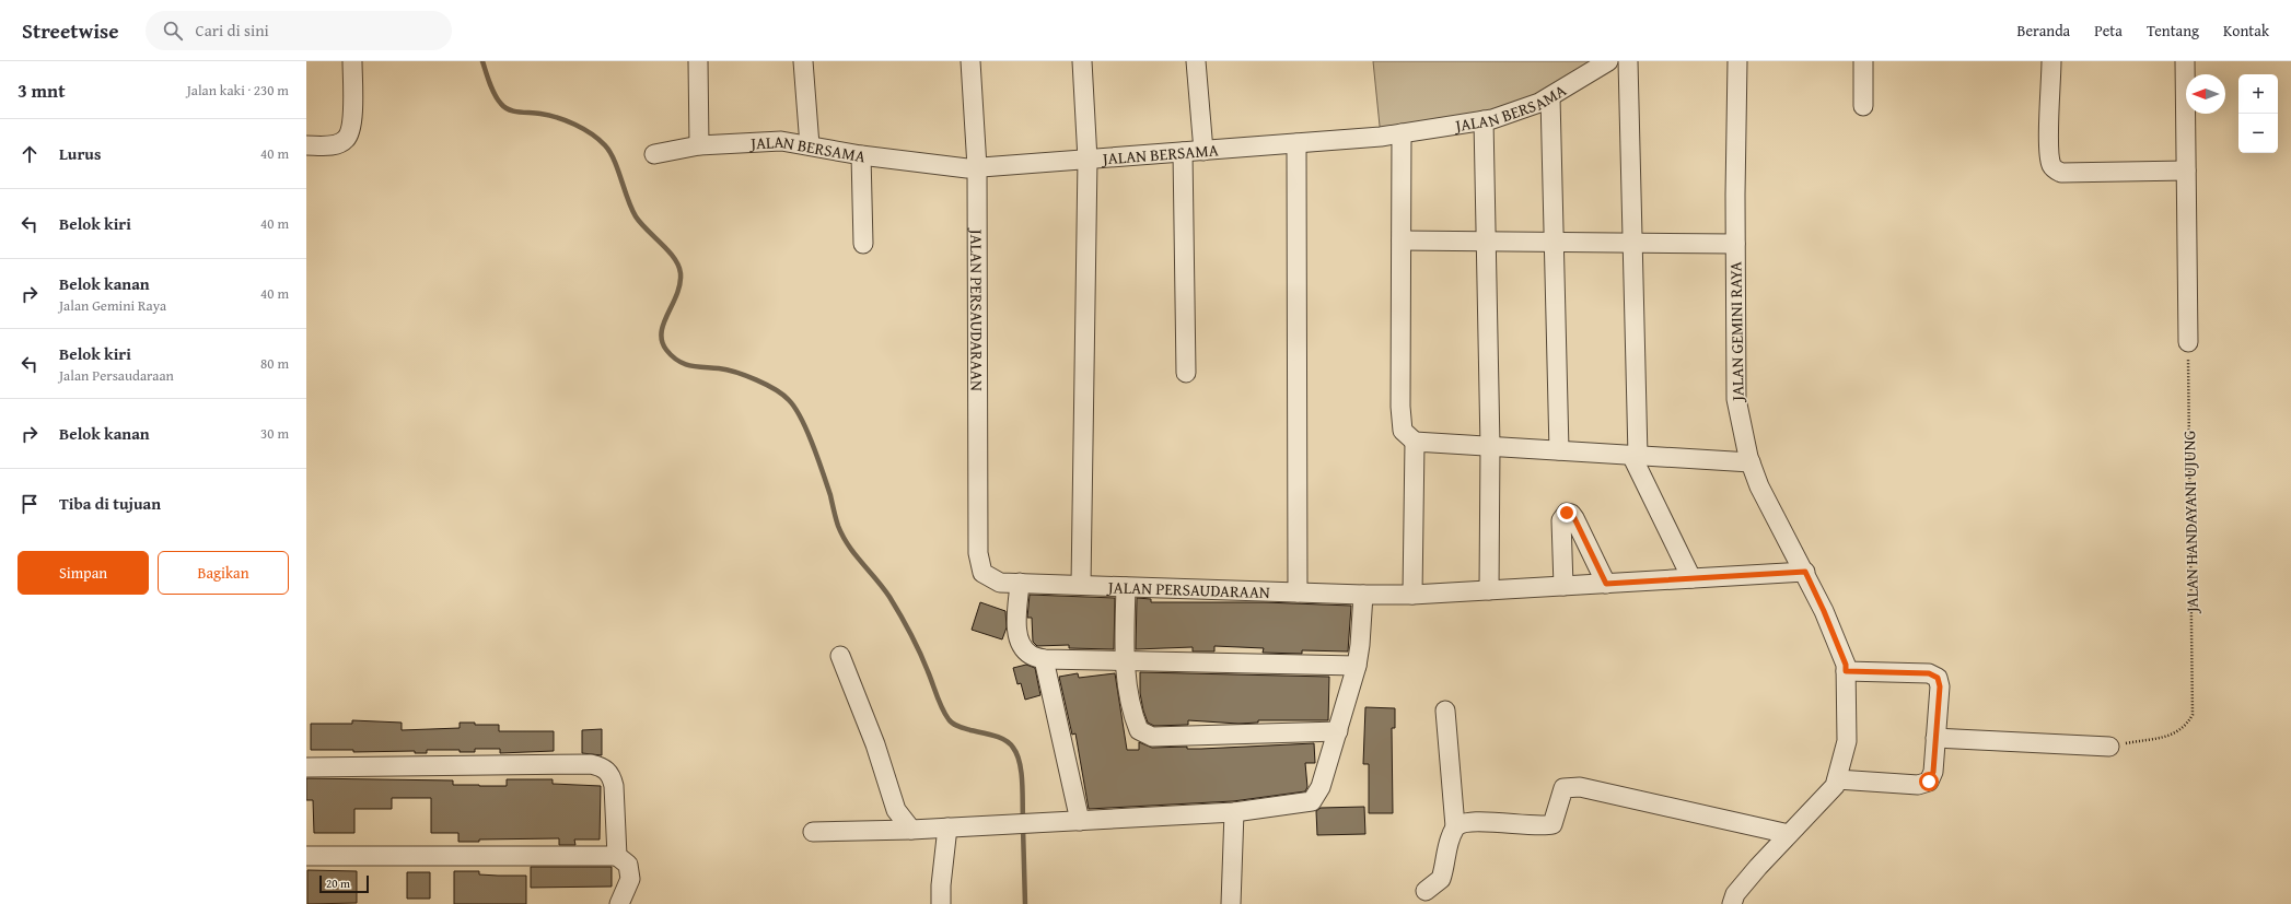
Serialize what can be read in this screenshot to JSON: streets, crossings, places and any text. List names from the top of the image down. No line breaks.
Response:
{"streets":{"street":["JALAN BERSAMA","JALAN PERSAUDARAAN","JALAN GEMINI RAYA"],"path":["JALAN HANDAYANI UJUNG"]},"crossings":[["JALAN BERSAMA","JALAN PERSAUDARAAN"],["JALAN PERSAUDARAAN","JALAN GEMINI RAYA"]],"scale_bar":"20 m","north":"left","page":{"header":"Streetwise","search":"Cari di sini","nav":["Beranda","Peta","Tentang","Kontak"],"heading":["3 mnt","Jalan kaki · 230 m"],"map_buttons":["+","−"],"list":[["Lurus","40 m"],["Belok kiri","40 m"],["Belok kanan","Jalan Gemini Raya","40 m"],["Belok kiri","Jalan Persaudaraan","80 m"],["Belok kanan","30 m"],"Tiba di tujuan"],"buttons":["Simpan","Bagikan"],"scale":"20 m"}}
